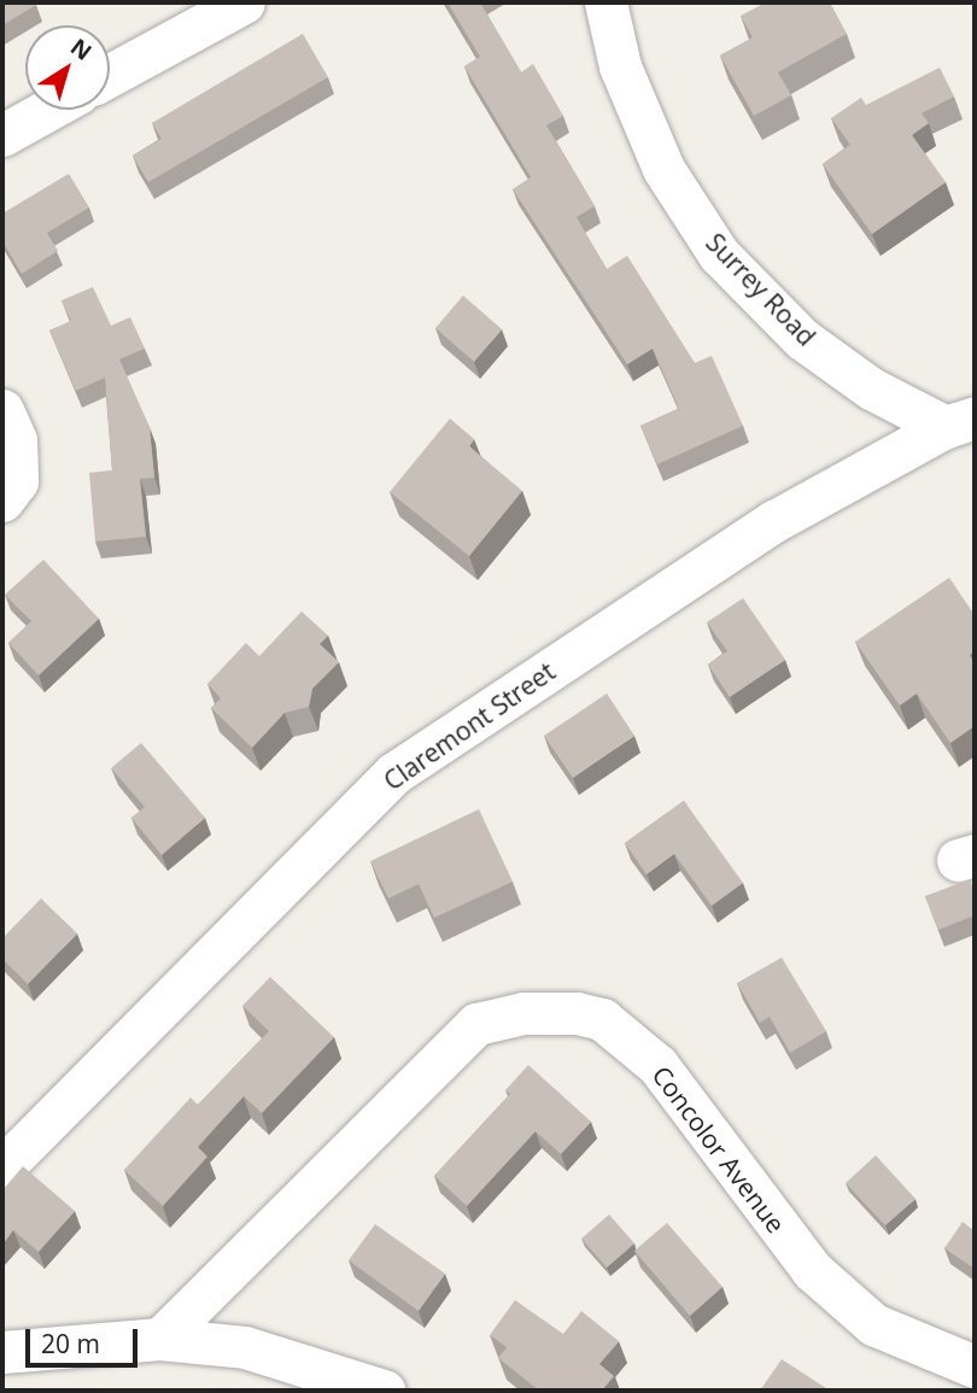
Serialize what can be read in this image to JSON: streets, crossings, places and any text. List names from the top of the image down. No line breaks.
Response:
{"streets":{"street":["Surrey Road","Claremont Street","Concolor Avenue"]},"crossings":[["Surrey Road","Claremont Street"]],"scale_bar":"20 m","north":"top right"}
